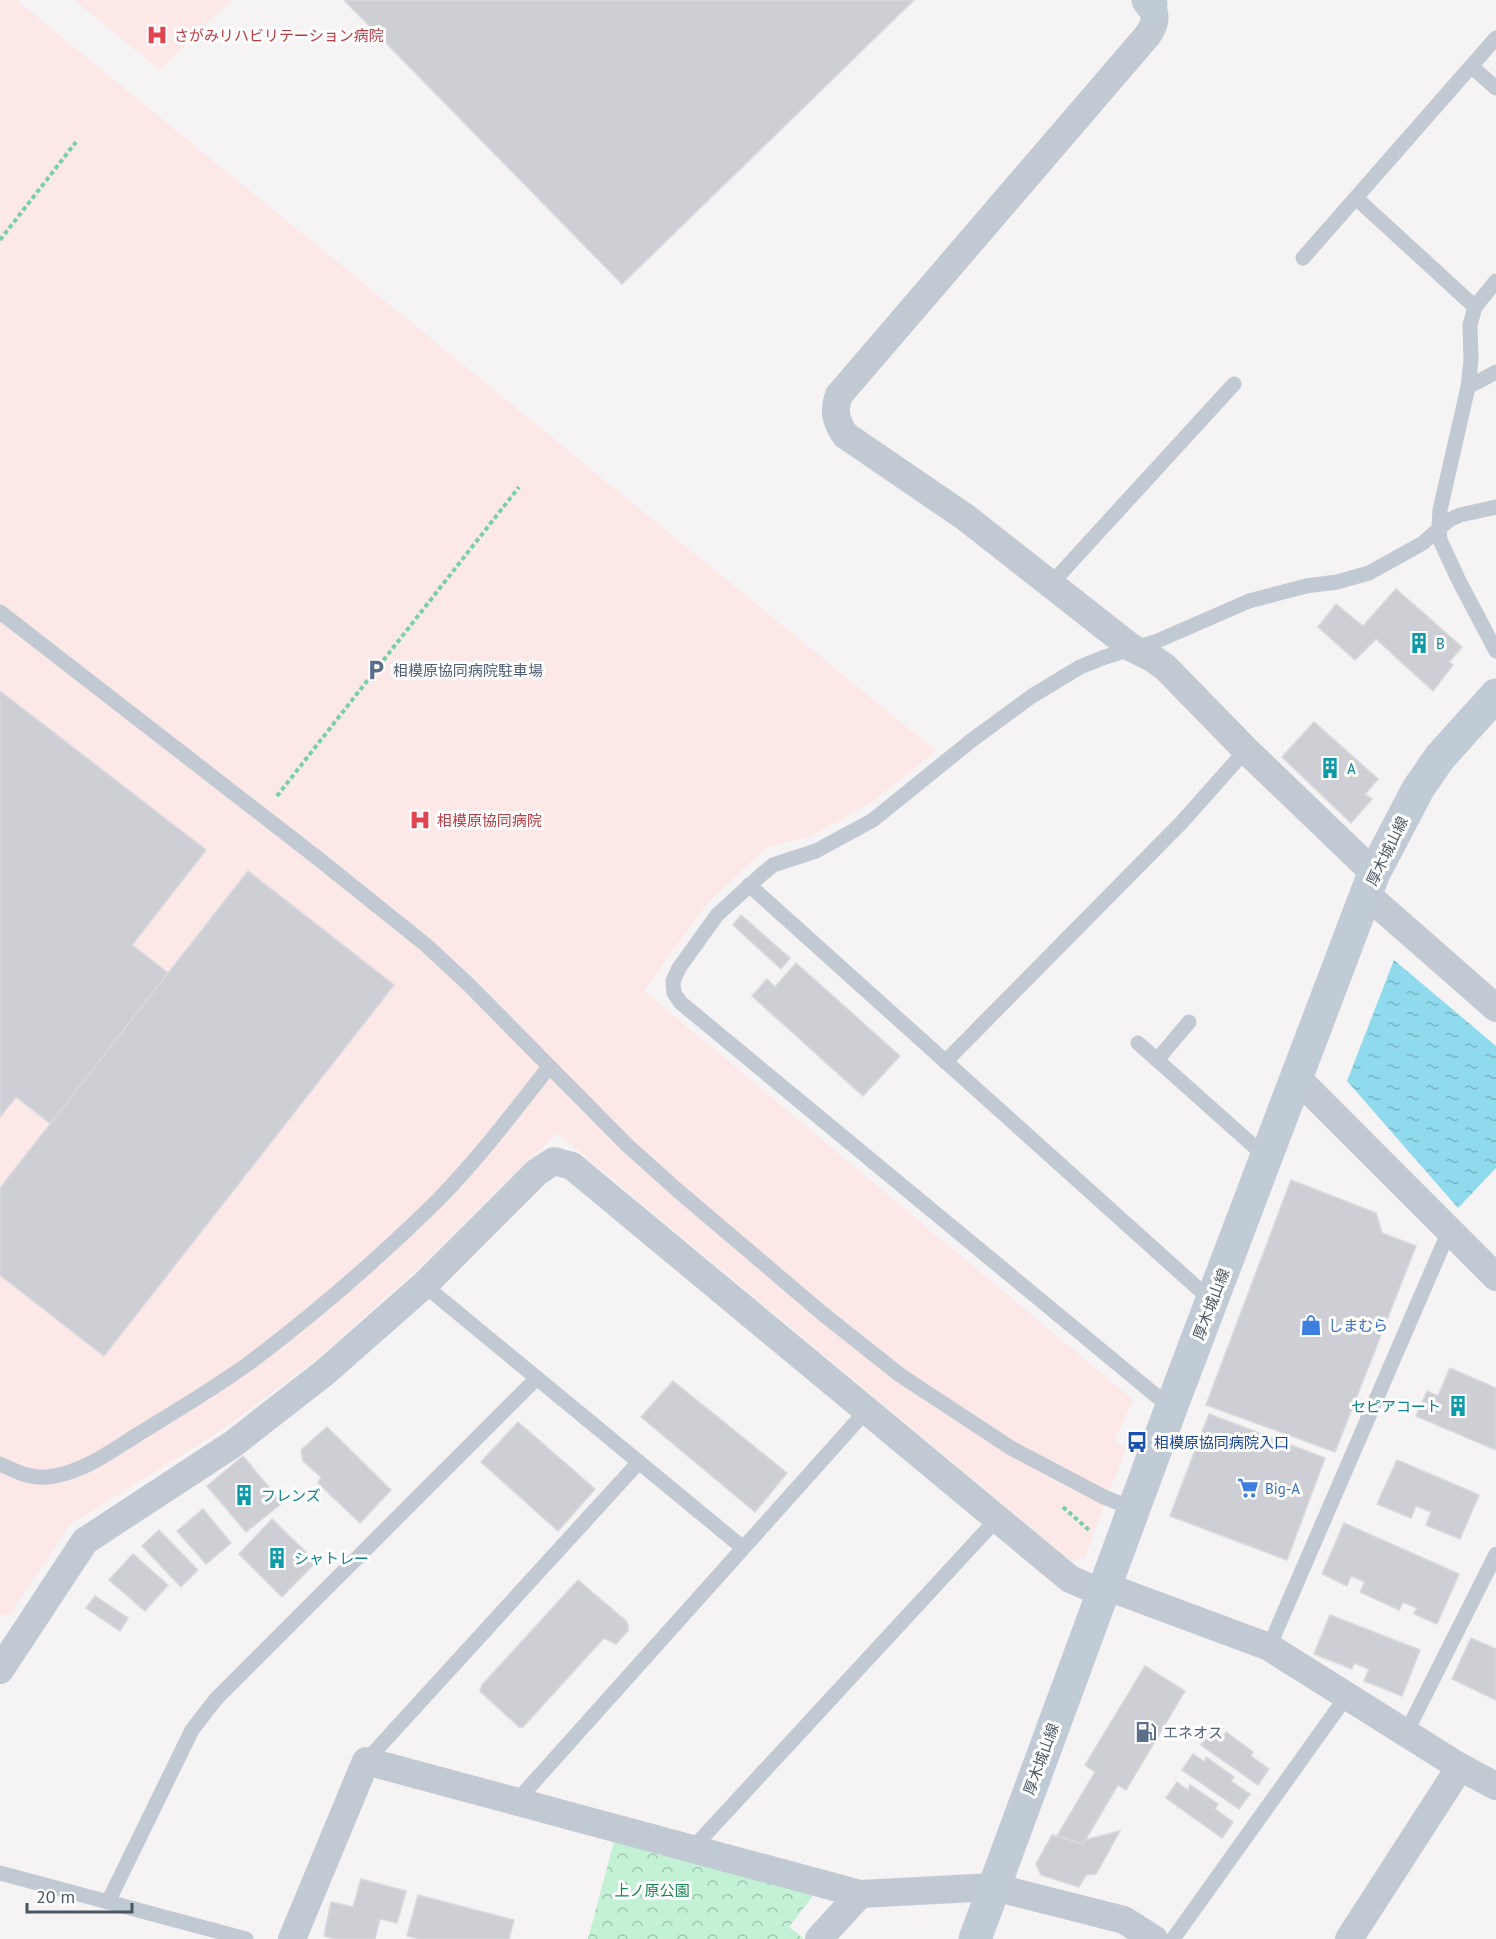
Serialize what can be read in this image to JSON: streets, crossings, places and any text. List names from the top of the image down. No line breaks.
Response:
{"streets":{"main road":["厚木城山線"]},"parks":["上ノ原公園"],"places":{"hospital":["さがみリハビリテーション病院","相模原協同病院"],"building":["B","A","セピアコート","フレンズ","シャトレー"],"parking":["相模原協同病院駐車場"],"shop":["しまむら"],"bus stop":["相模原協同病院入口"],"supermarket":["Big-A"],"fuel station":["エネオス"]},"scale_bar":"20 m"}
